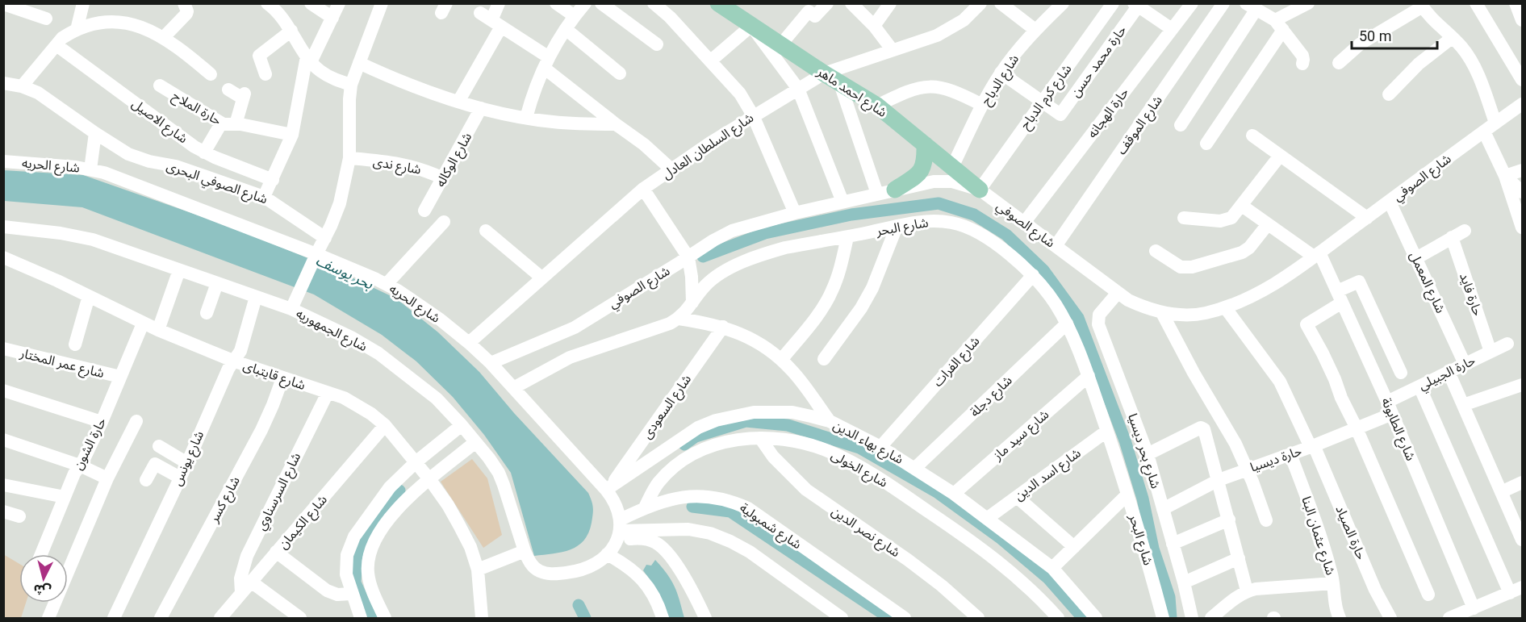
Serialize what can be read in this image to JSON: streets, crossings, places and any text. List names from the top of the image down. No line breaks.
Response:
{"streets":{"main road":["شارع احمد ماهر"],"street":["حارة محمد حسن","شارع الدباح","شارع كرم الدباح","حارة الملاح","حارة الهجانه","شارع الاصيل","شارع الموقف","شارع السلطان العادل","شارع الوكاله","شارع الحريه","شارع ندى","شارع الصوفي","شارع الصوفي البحرى","شارع البحر","شارع المعمل","حارة فايد","شارع الجمهوريه","شارع الفرات","شارع عمر المختار","حارة الجبيلي","شارع قايتباى","شارع دجلة","شارع السعودى","شارع الطابونة","شارع سيد ماز","شارع بهاء الدين","حارة الشون","شارع بحر ديسيا","شارع يونس","حارة ديسيا","شارع الخولى","شارع اسد الدين","شارع السرسناوي","شارع كسر","شارع الكيمان","شارع شمبولية","شارع نصر الدين","حارة الصياد","شارع عثمان البنا"]},"crossings":[["حارة محمد حسن","شارع كرم الدباح"],["شارع الدباح","شارع احمد ماهر"],["شارع احمد ماهر","شارع كرم الدباح"],["شارع احمد ماهر","شارع السلطان العادل"],["شارع احمد ماهر","شارع الصوفي"],["شارع كرم الدباح","شارع الصوفي"],["حارة الهجانه","شارع الصوفي"],["شارع الموقف","شارع الصوفي"],["شارع السلطان العادل","شارع الحريه"],["شارع الوكاله","شارع ندى"],["شارع الحريه","شارع الصوفي"],["شارع الحريه","شارع البحر"],["شارع الحريه","شارع السعودى"],["شارع الحريه","شارع بهاء الدين"],["شارع الحريه","شارع شمبولية"],["شارع الصوفي","شارع المعمل"],["شارع الصوفي","شارع الطابونة"],["شارع الصوفي","شارع بحر ديسيا"],["شارع الصوفي","حارة الصياد"],["شارع البحر","شارع الفرات"],["شارع البحر","شارع دجلة"],["شارع البحر","شارع سيد ماز"],["شارع البحر","شارع اسد الدين"],["شارع المعمل","حارة الجبيلي"],["حارة فايد","حارة الجبيلي"],["شارع الجمهوريه","شارع يونس"],["شارع الفرات","شارع بهاء الدين"],["شارع عمر المختار","حارة الشون"],["حارة الجبيلي","شارع الطابونة"],["حارة الجبيلي","حارة ديسيا"],["شارع قايتباى","حارة الشون"],["شارع قايتباى","شارع يونس"],["شارع قايتباى","شارع السرسناوي"],["شارع قايتباى","شارع كسر"],["شارع قايتباى","شارع الكيمان"],["شارع دجلة","شارع بهاء الدين"],["شارع السعودى","شارع بهاء الدين"],["شارع الطابونة","حارة ديسيا"],["شارع سيد ماز","شارع بهاء الدين"],["شارع بهاء الدين","شارع اسد الدين"],["شارع بحر ديسيا","حارة ديسيا"],["حارة ديسيا","حارة الصياد"],["حارة ديسيا","شارع عثمان البنا"],["شارع الخولى","شارع شمبولية"],["شارع الخولى","شارع نصر الدين"],["شارع السرسناوي","شارع الكيمان"]],"water":["بحر يوسف"],"scale_bar":"50 m","north":"bottom"}
